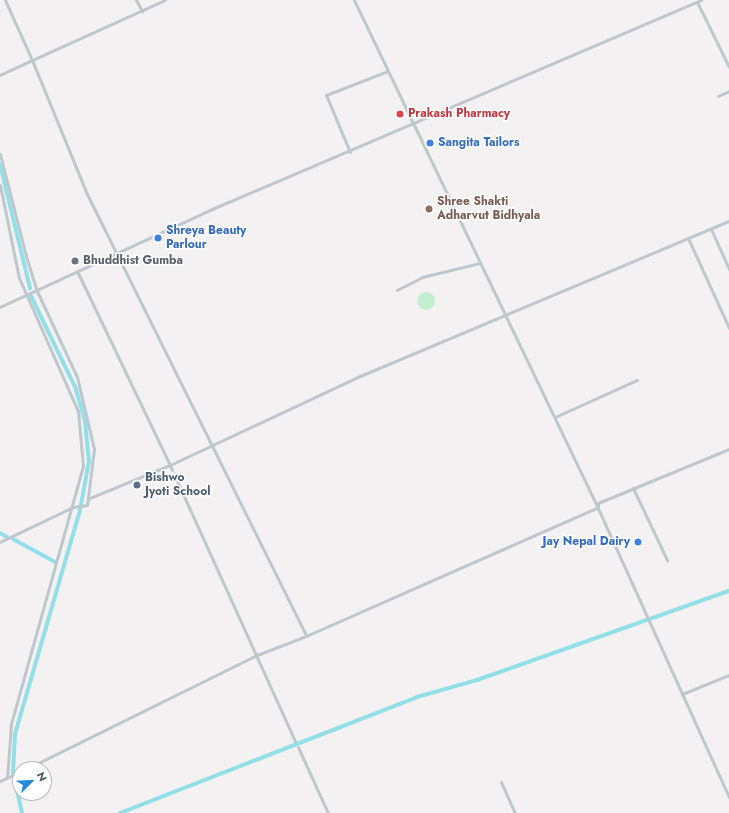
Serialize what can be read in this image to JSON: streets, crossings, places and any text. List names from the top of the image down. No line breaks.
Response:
{"places":["Prakash Pharmacy","Sangita Tailors","Shree Shakti Adharvut Bidhyala","Shreya Beauty Parlour","Bhuddhist Gumba","Bishwo Jyoti School","Jay Nepal Dairy"],"north":"top right"}
